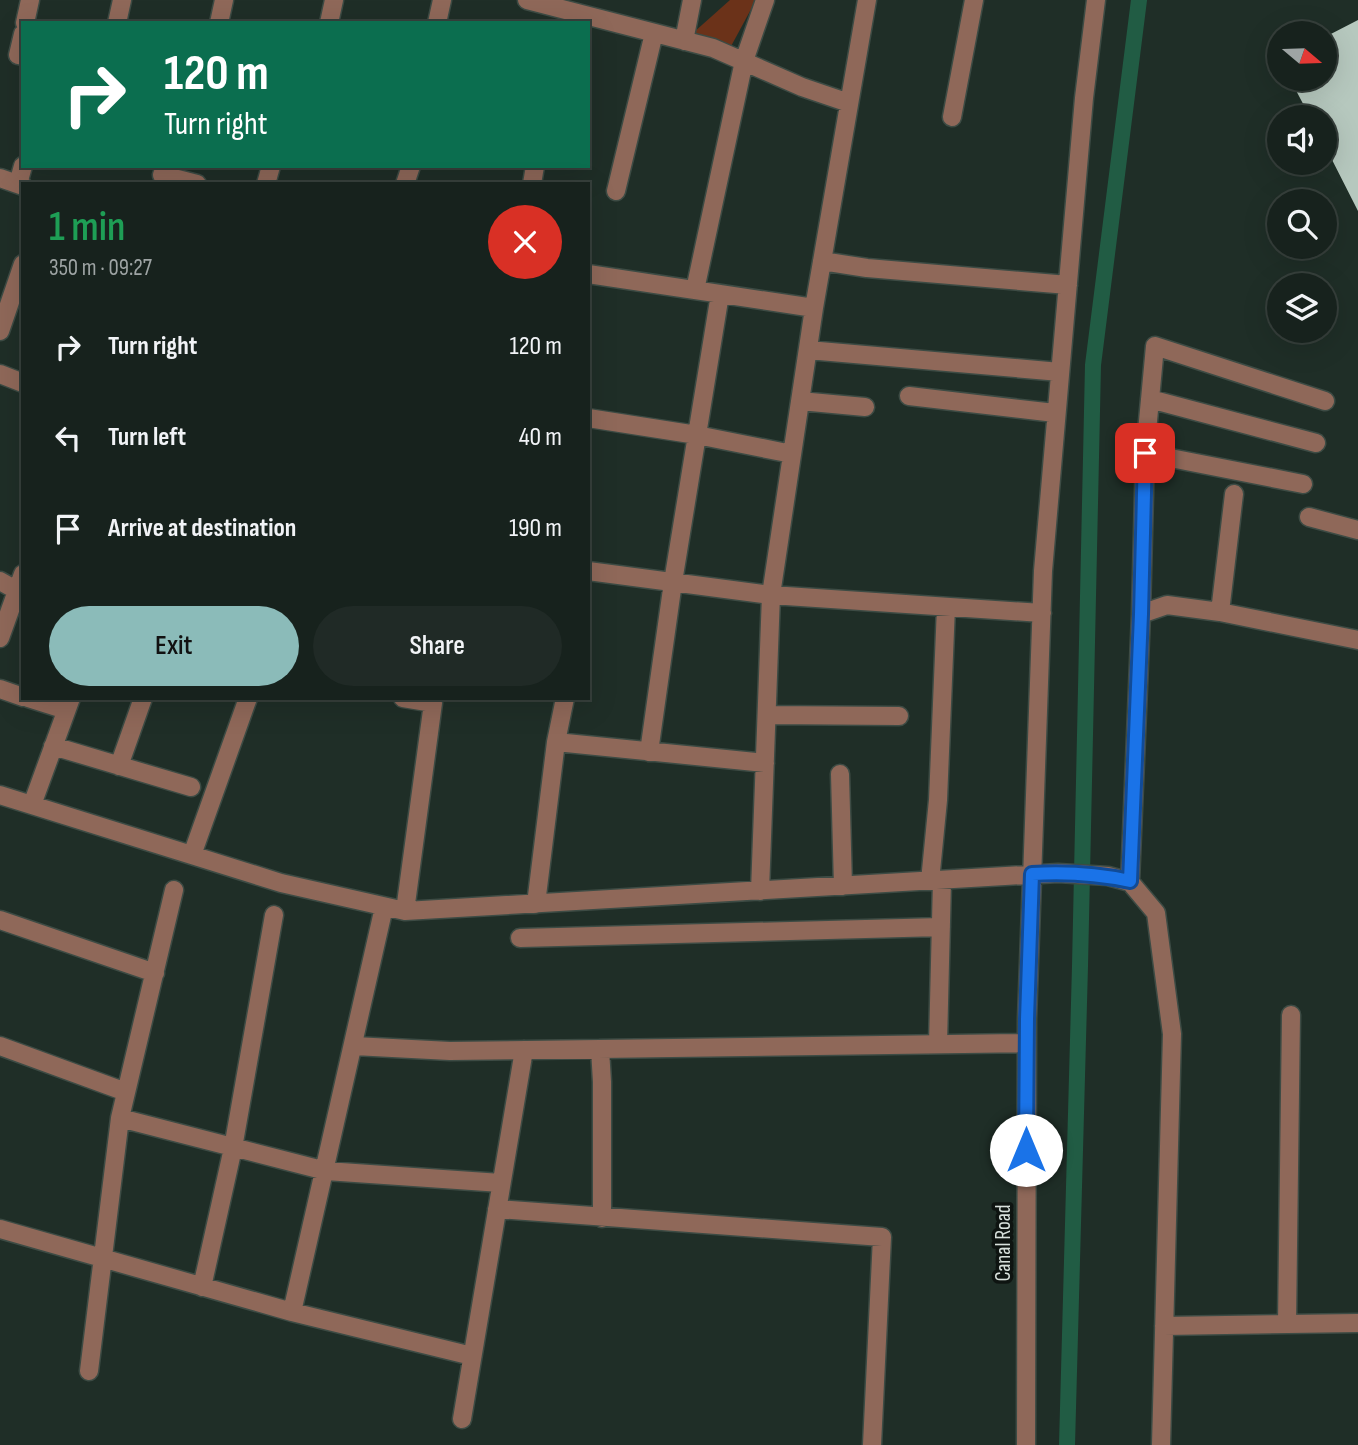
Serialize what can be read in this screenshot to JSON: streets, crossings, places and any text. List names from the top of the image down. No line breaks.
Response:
{"streets":{"street":["Canal Road"]},"north":"right","page":{"turn":["120 m","Turn right"],"heading":["1 min","350 m · 09:27"],"list":[{"name":"Turn right","value":"120 m"},{"name":"Turn left","value":"40 m"},{"name":"Arrive at destination","value":"190 m"}],"buttons":["Exit","Share"]}}
